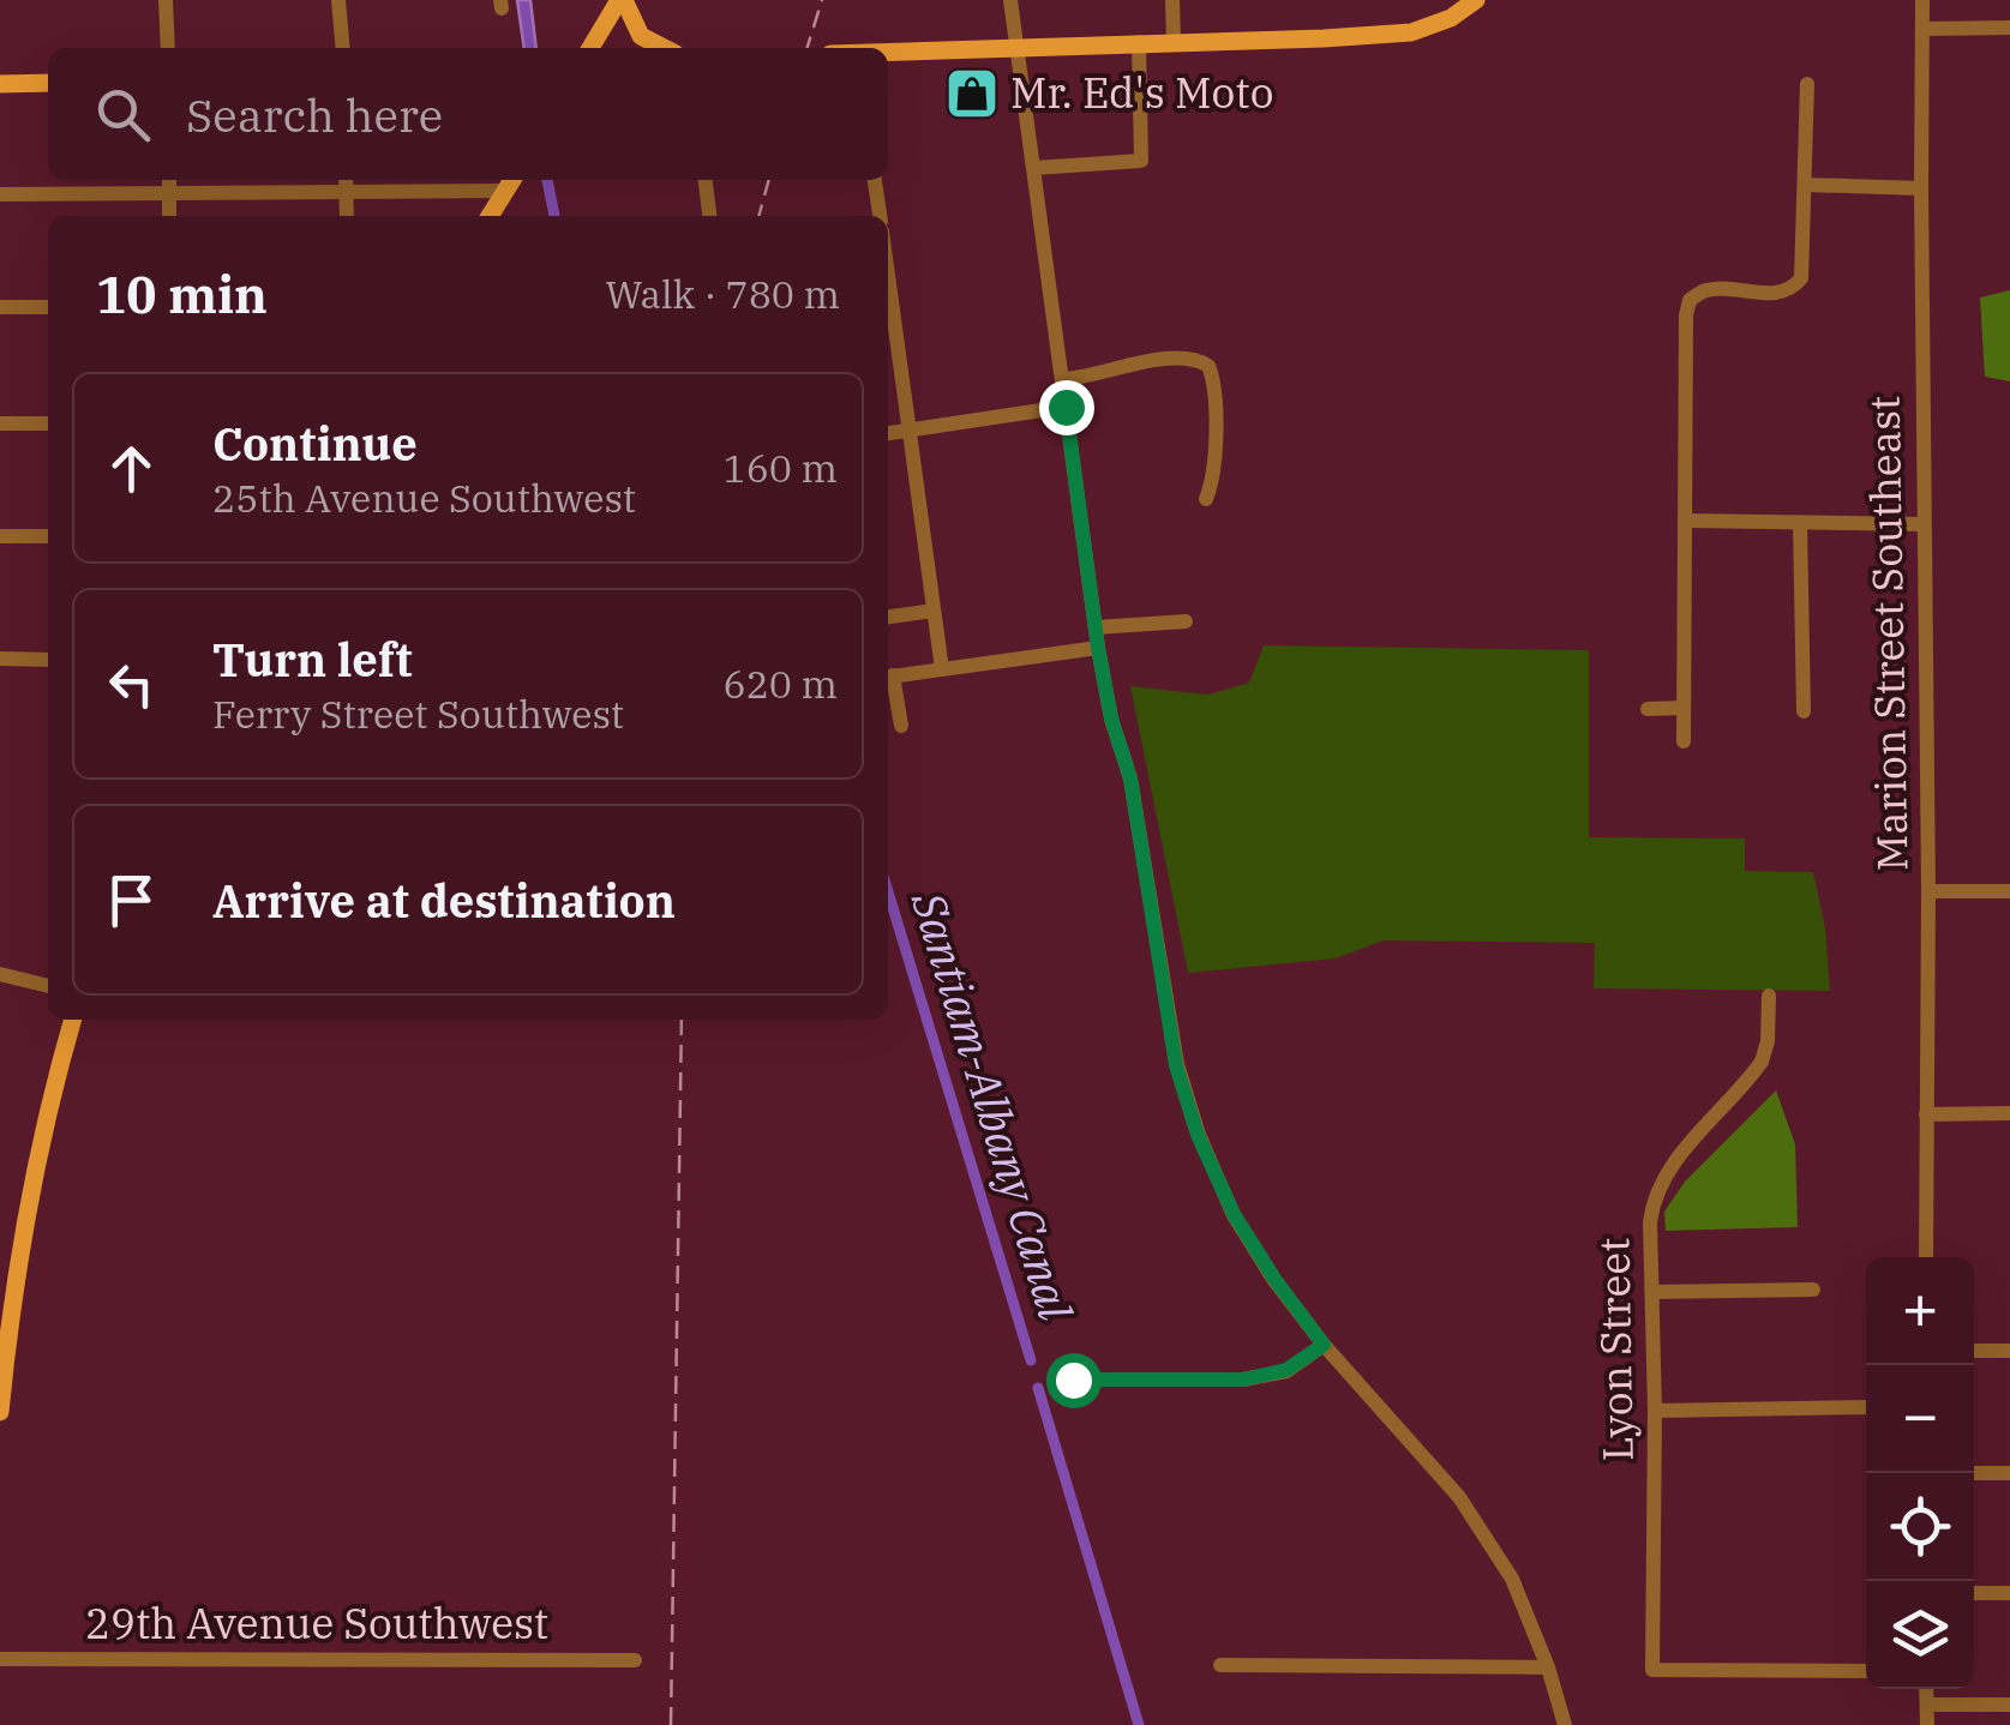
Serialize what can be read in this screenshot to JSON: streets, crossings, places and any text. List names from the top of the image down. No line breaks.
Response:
{"streets":{"street":["Marion Street Southeast","Lyon Street","29th Avenue Southwest"]},"water":["Santiam-Albany Canal"],"places":{"shop":["Mr. Ed's Moto"]},"page":{"search":"Search here","heading":["10 min","Walk · 780 m"],"list":[["Continue","25th Avenue Southwest","160 m"],["Turn left","Ferry Street Southwest","620 m"],"Arrive at destination"],"map_buttons":["+","−"]}}
